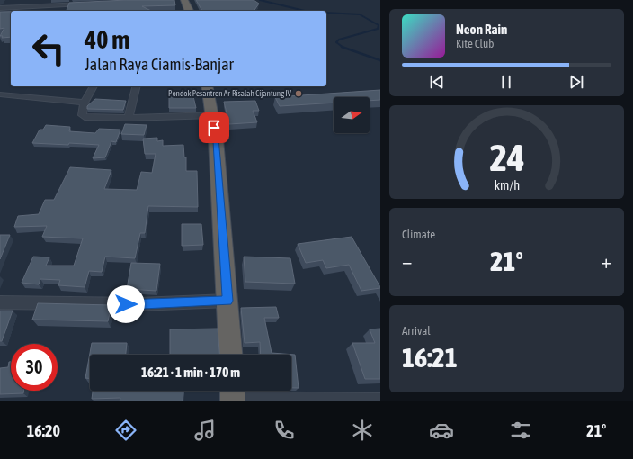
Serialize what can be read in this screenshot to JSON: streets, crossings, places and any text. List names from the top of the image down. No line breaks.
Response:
{"places":["Pondok Pesantren Ar-Risalah Cijantung IV"],"north":"right","page":{"turn":["40 m","Jalan Raya Ciamis-Banjar"],"song":["Neon Rain","Kite Club"],"tile":["Climate",["Arrival","16:21"]],"heat":["−","21°","+"],"limit":"30","trip":"16:21 · 1 min · 170 m","tabs":["16:20","21°"],"gauge":["24","km/h"]}}
